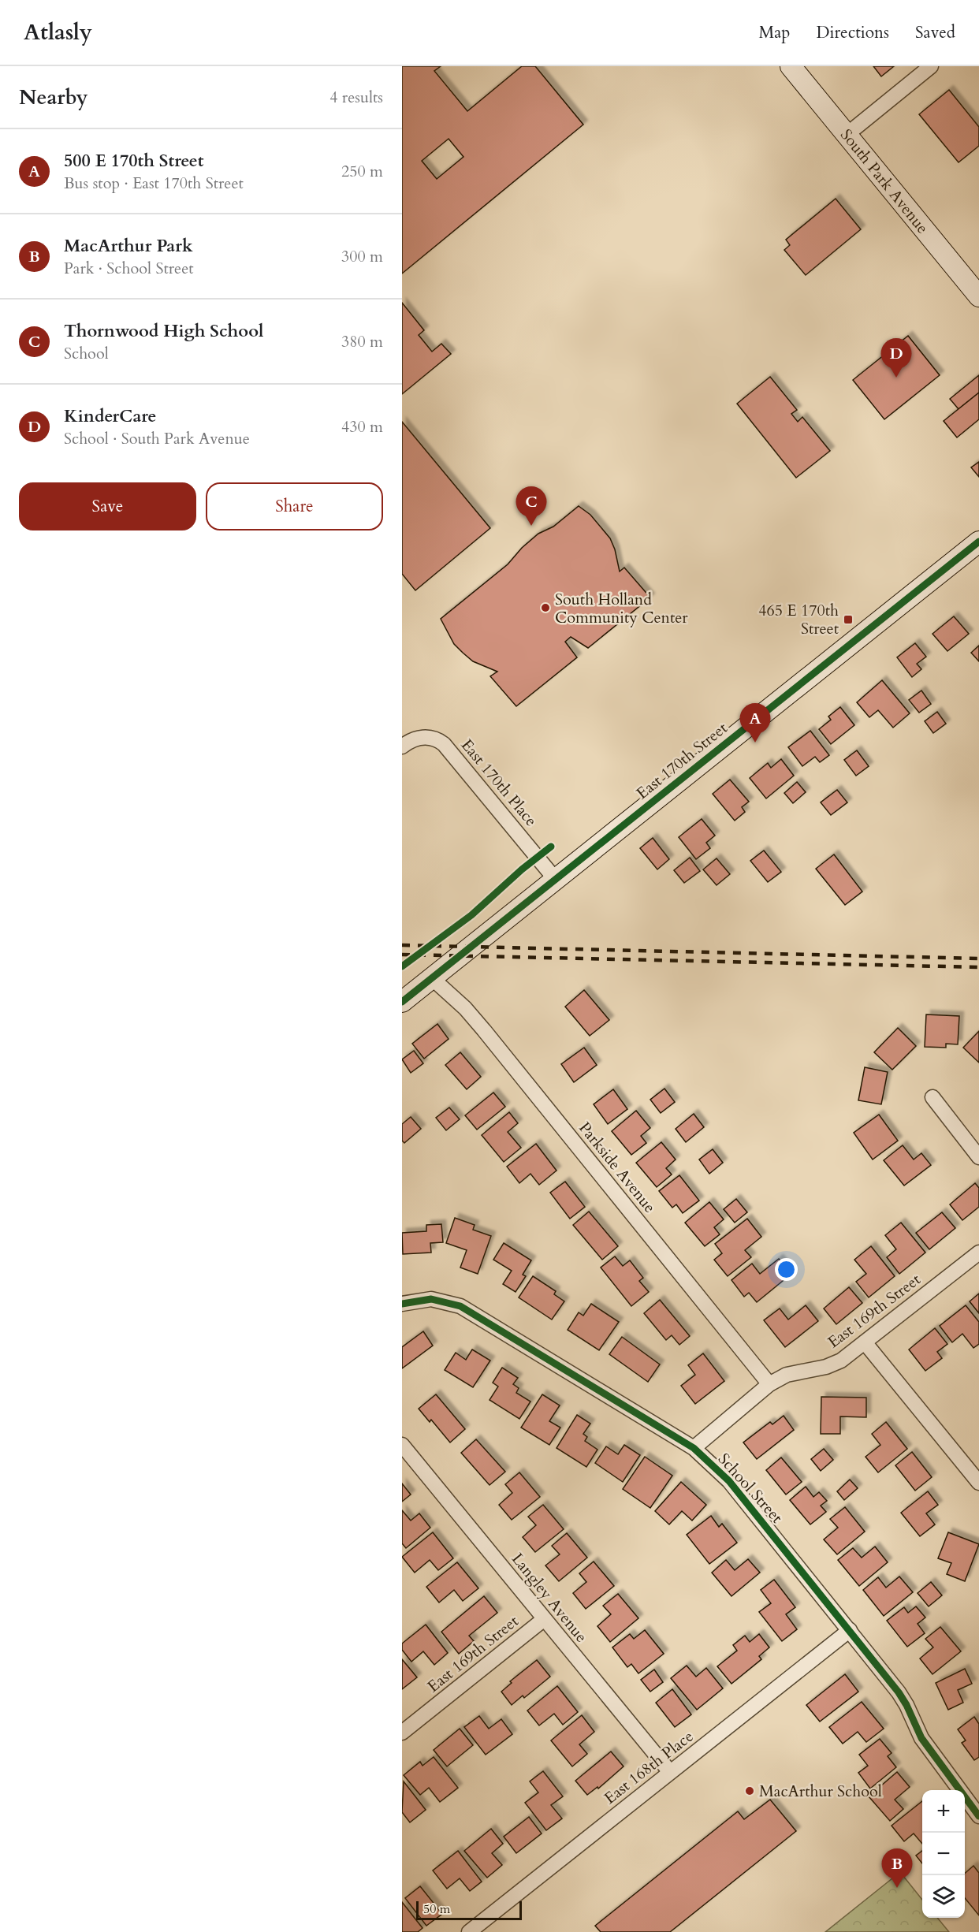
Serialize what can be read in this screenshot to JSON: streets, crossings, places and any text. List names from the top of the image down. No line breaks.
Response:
{"streets":{"street":["South Park Avenue","East 170th Street","East 170th Place","Parkside Avenue","East 169th Street","School Street","Langley Avenue","East 168th Place"]},"crossings":[["East 170th Street","East 170th Place"],["East 170th Street","Parkside Avenue"],["Parkside Avenue","East 169th Street"],["East 169th Street","School Street"],["East 169th Street","Langley Avenue"],["School Street","East 168th Place"],["Langley Avenue","East 168th Place"]],"places":{"other":["South Holland Community Center","MacArthur School"],"transit":["465 E 170th Street"]},"scale_bar":"50 m","page":{"header":"Atlasly","nav":["Map","Directions","Saved"],"heading":["Nearby","4 results"],"list":[{"mark":"A","name":"500 E 170th Street","note":"Bus stop · East 170th Street","value":"250 m"},{"mark":"B","name":"MacArthur Park","note":"Park · School Street","value":"300 m"},{"mark":"C","name":"Thornwood High School","note":"School","value":"380 m"},{"mark":"D","name":"KinderCare","note":"School · South Park Avenue","value":"430 m"}],"pins":["D","C","A","B"],"buttons":["Save","Share"],"map_buttons":["+","−"],"scale":"50 m"}}
